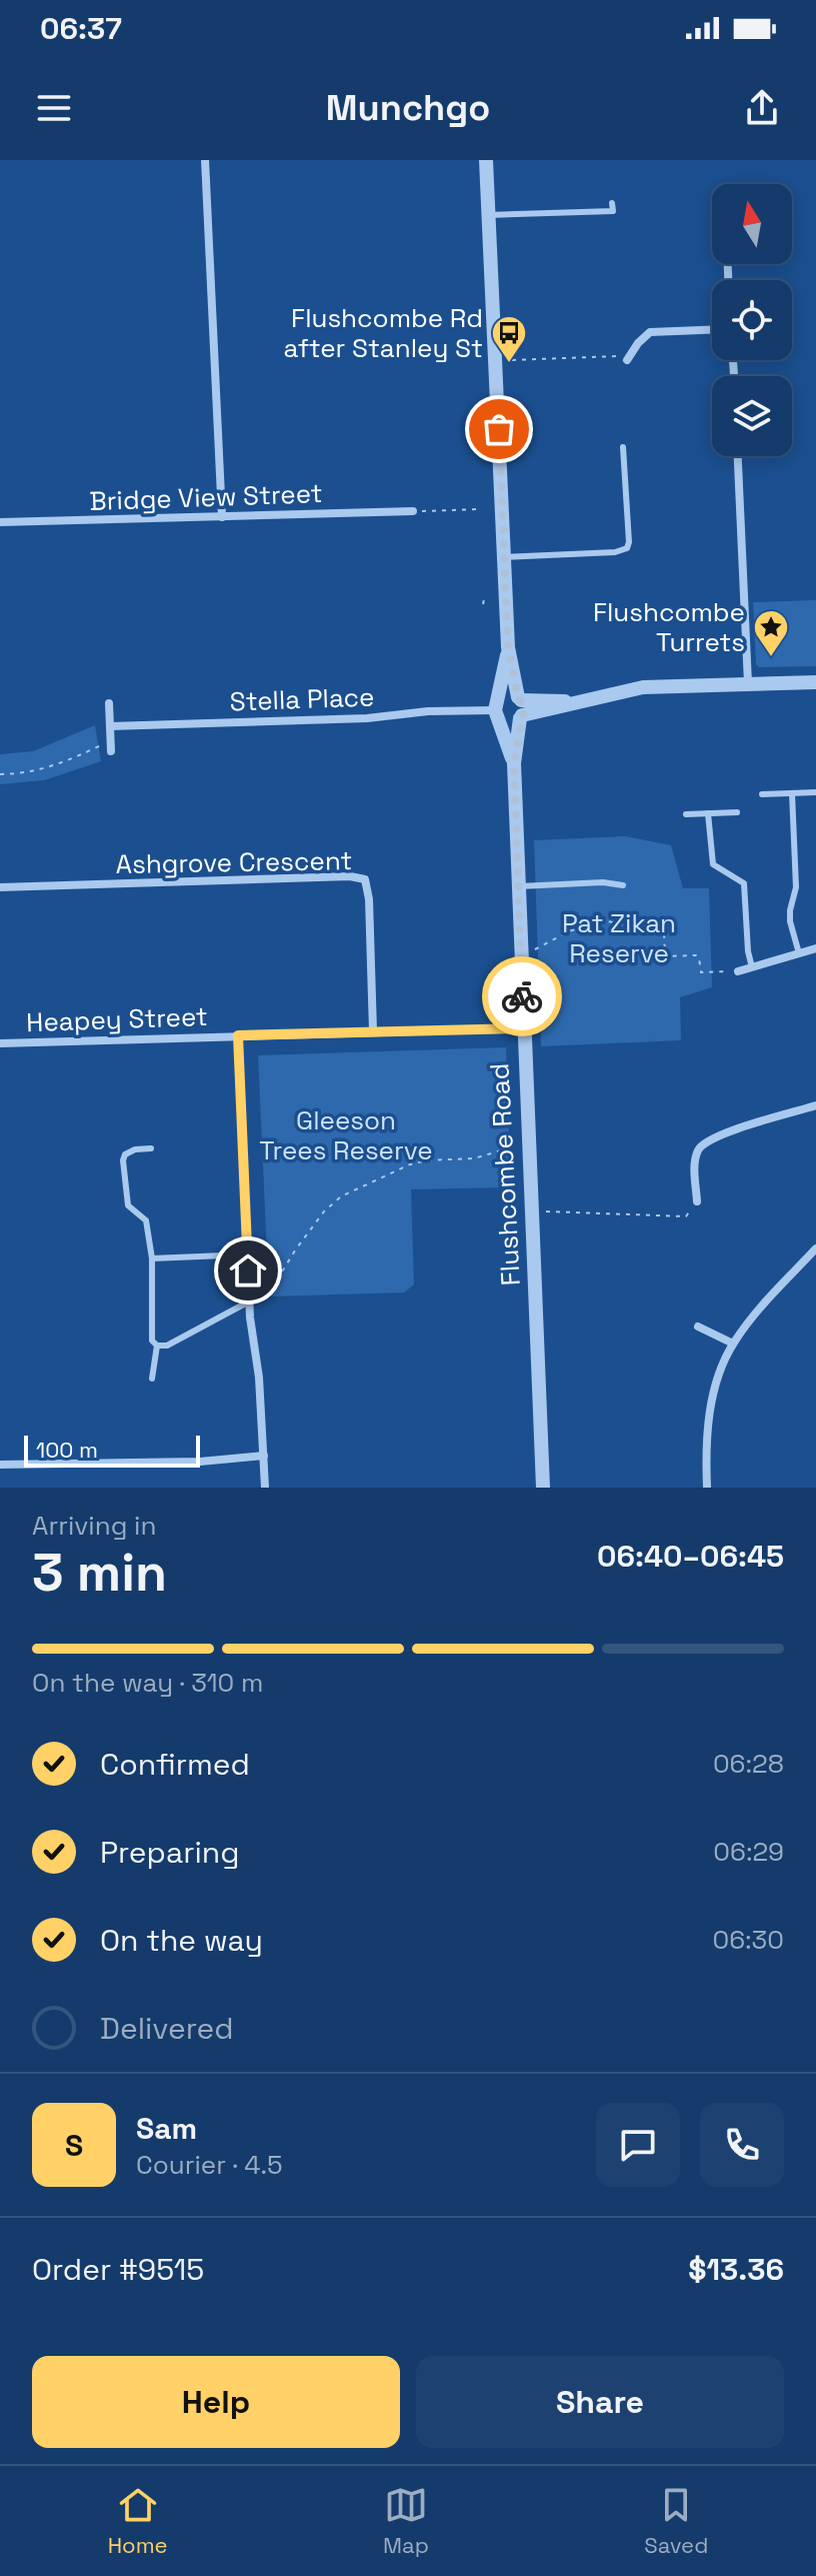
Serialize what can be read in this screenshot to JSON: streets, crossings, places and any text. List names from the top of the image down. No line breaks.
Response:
{"streets":{"street":["Bridge View Street","Stella Place","Ashgrove Crescent","Heapey Street","Flushcombe Road"]},"crossings":[["Stella Place","Flushcombe Road"],["Ashgrove Crescent","Heapey Street"],["Heapey Street","Flushcombe Road"]],"parks":["Pat Zikan Reserve","Gleeson Trees Reserve"],"places":{"bus stop":["Flushcombe Rd after Stanley St"],"place":["Flushcombe Turrets"]},"scale_bar":"100 m","north":"top","page":{"status":"06:37","header":"Munchgo","scale":"100 m","heading":["3 min","Arriving in","06:40–06:45"],"panel":["Sam","Courier · 4.5","Order #9515","$13.36"],"bar":"On the way · 310 m","list":[["Confirmed","06:28"],["Preparing","06:29"],["On the way","06:30"],"Delivered"],"round":"S","buttons":["Help","Share"],"tabs":["Home","Map","Saved"]}}
